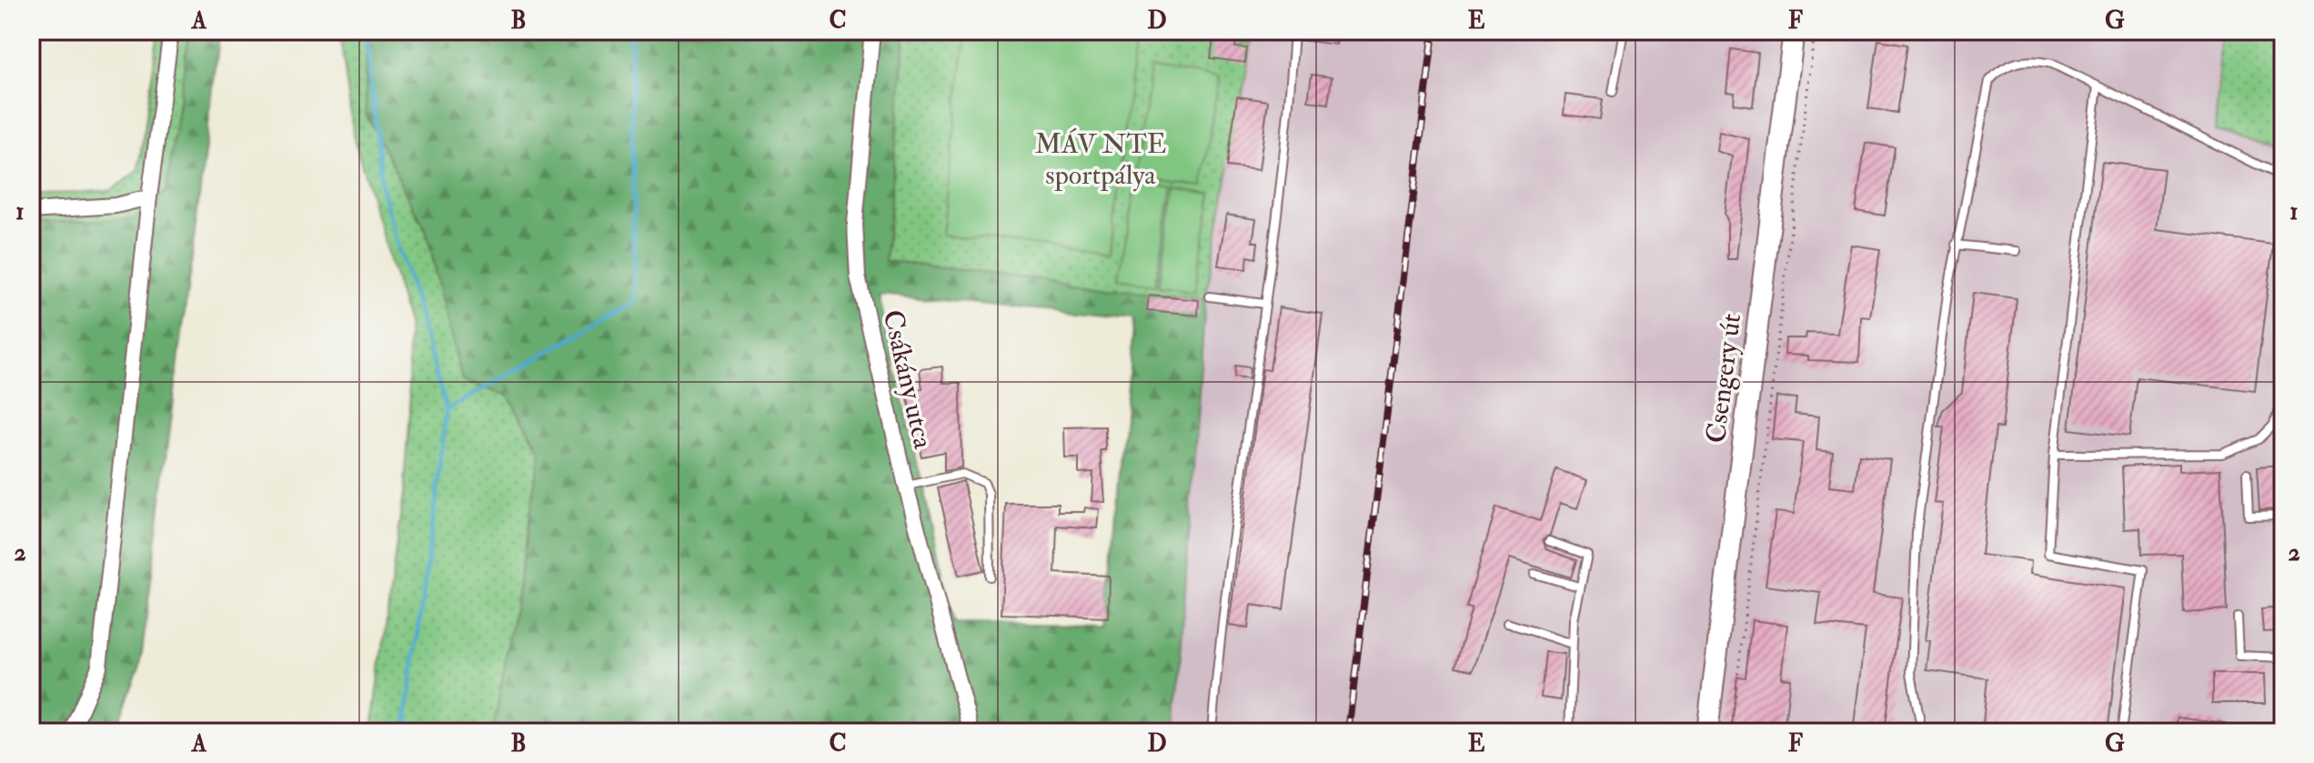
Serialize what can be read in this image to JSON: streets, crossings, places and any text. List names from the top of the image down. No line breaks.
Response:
{"streets":{"main road":["Csengery út"],"street":["Csákány utca"]},"parks":["MÁV NTE sportpálya"],"grid":{"columns":["A","B","C","D","E","F","G"],"rows":["1","2"]}}
